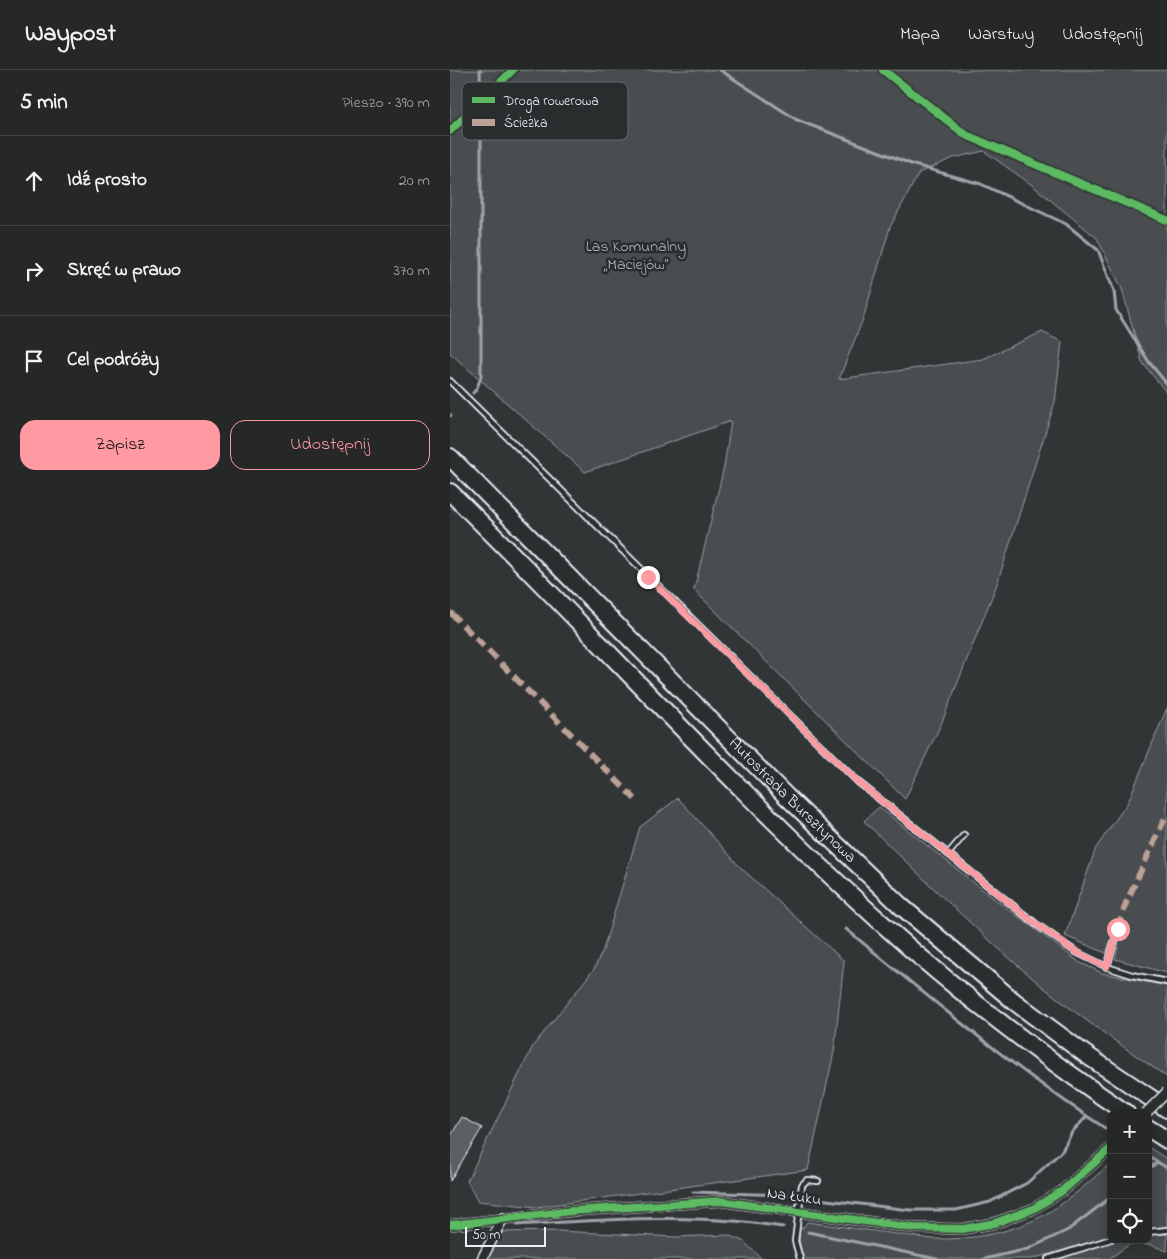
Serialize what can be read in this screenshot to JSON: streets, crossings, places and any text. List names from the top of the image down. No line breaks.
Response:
{"streets":{"highway":["Autostrada Bursztynowa"],"street":["Na Łuku"]},"parks":["Las Komunalny „Maciejów”"],"legend":["Droga rowerowa","Ścieżka"],"scale_bar":"50 m","page":{"header":"Waypost","nav":["Mapa","Warstwy","Udostępnij"],"heading":["5 min","Pieszo · 390 m"],"list":[["Idź prosto","20 m"],["Skręć w prawo","370 m"],"Cel podróży"],"buttons":["Zapisz","Udostępnij"],"map_buttons":["+","−"],"scale":"50 m"}}
